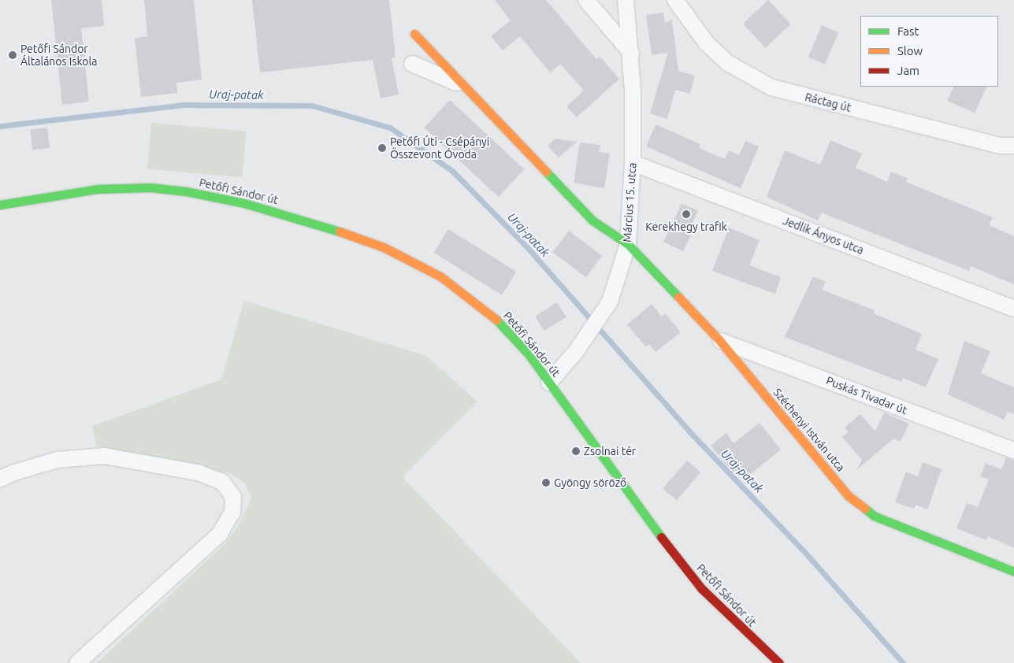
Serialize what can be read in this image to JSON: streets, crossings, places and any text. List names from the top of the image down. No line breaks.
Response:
{"streets":{"street":["Ráctag út","Petőfi Sándor út","Március 15. utca","Jedlik Ányos utca","Puskás Tivadar út","Széchenyi István utca"]},"crossings":[["Petőfi Sándor út","Március 15. utca"],["Március 15. utca","Jedlik Ányos utca"],["Március 15. utca","Széchenyi István utca"],["Puskás Tivadar út","Széchenyi István utca"]],"water":["Uraj-patak"],"places":["Petőfi Sándor Általános Iskola","Petőfi Úti - Csépányi Összevont Óvoda","Kerekhegy trafik","Zsolnai tér","Gyöngy söröző"],"legend":["Fast","Slow","Jam"]}
